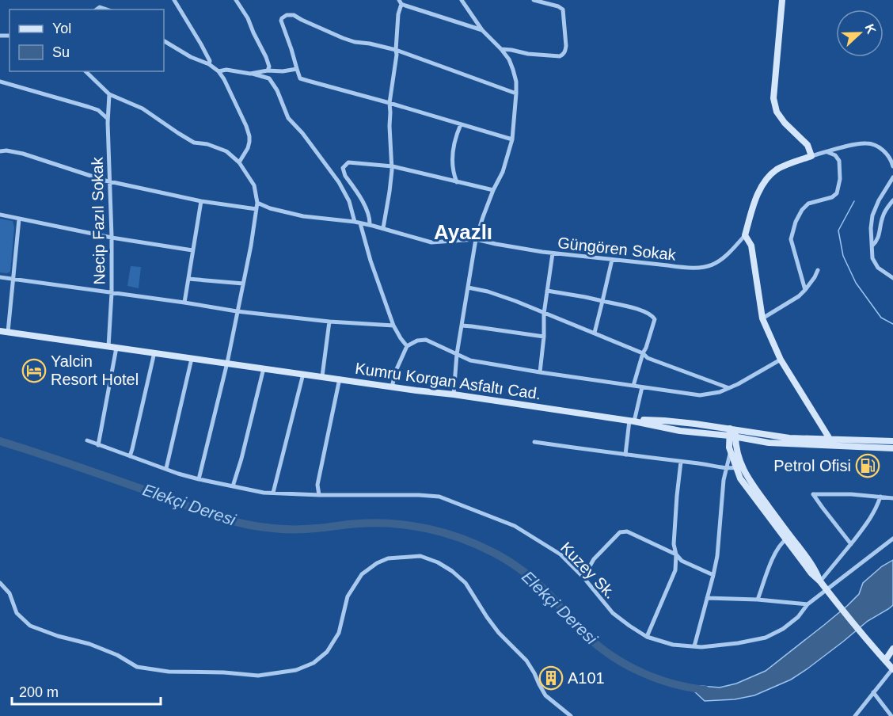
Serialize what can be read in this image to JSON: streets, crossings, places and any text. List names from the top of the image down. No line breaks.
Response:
{"streets":{"main road":["Kumru Korgan Asfaltı Cad."],"street":["Necip Fazıl Sokak","Güngören Sokak","Kuzey Sk."]},"crossings":[["Necip Fazıl Sokak","Kumru Korgan Asfaltı Cad."]],"districts":["Ayazlı"],"water":["Elekçi Deresi"],"places":{"hotel":["Yalcin Resort Hotel"],"fuel station":["Petrol Ofisi"],"building":["A101"]},"legend":["Yol","Su"],"scale_bar":"200 m","north":"right"}
